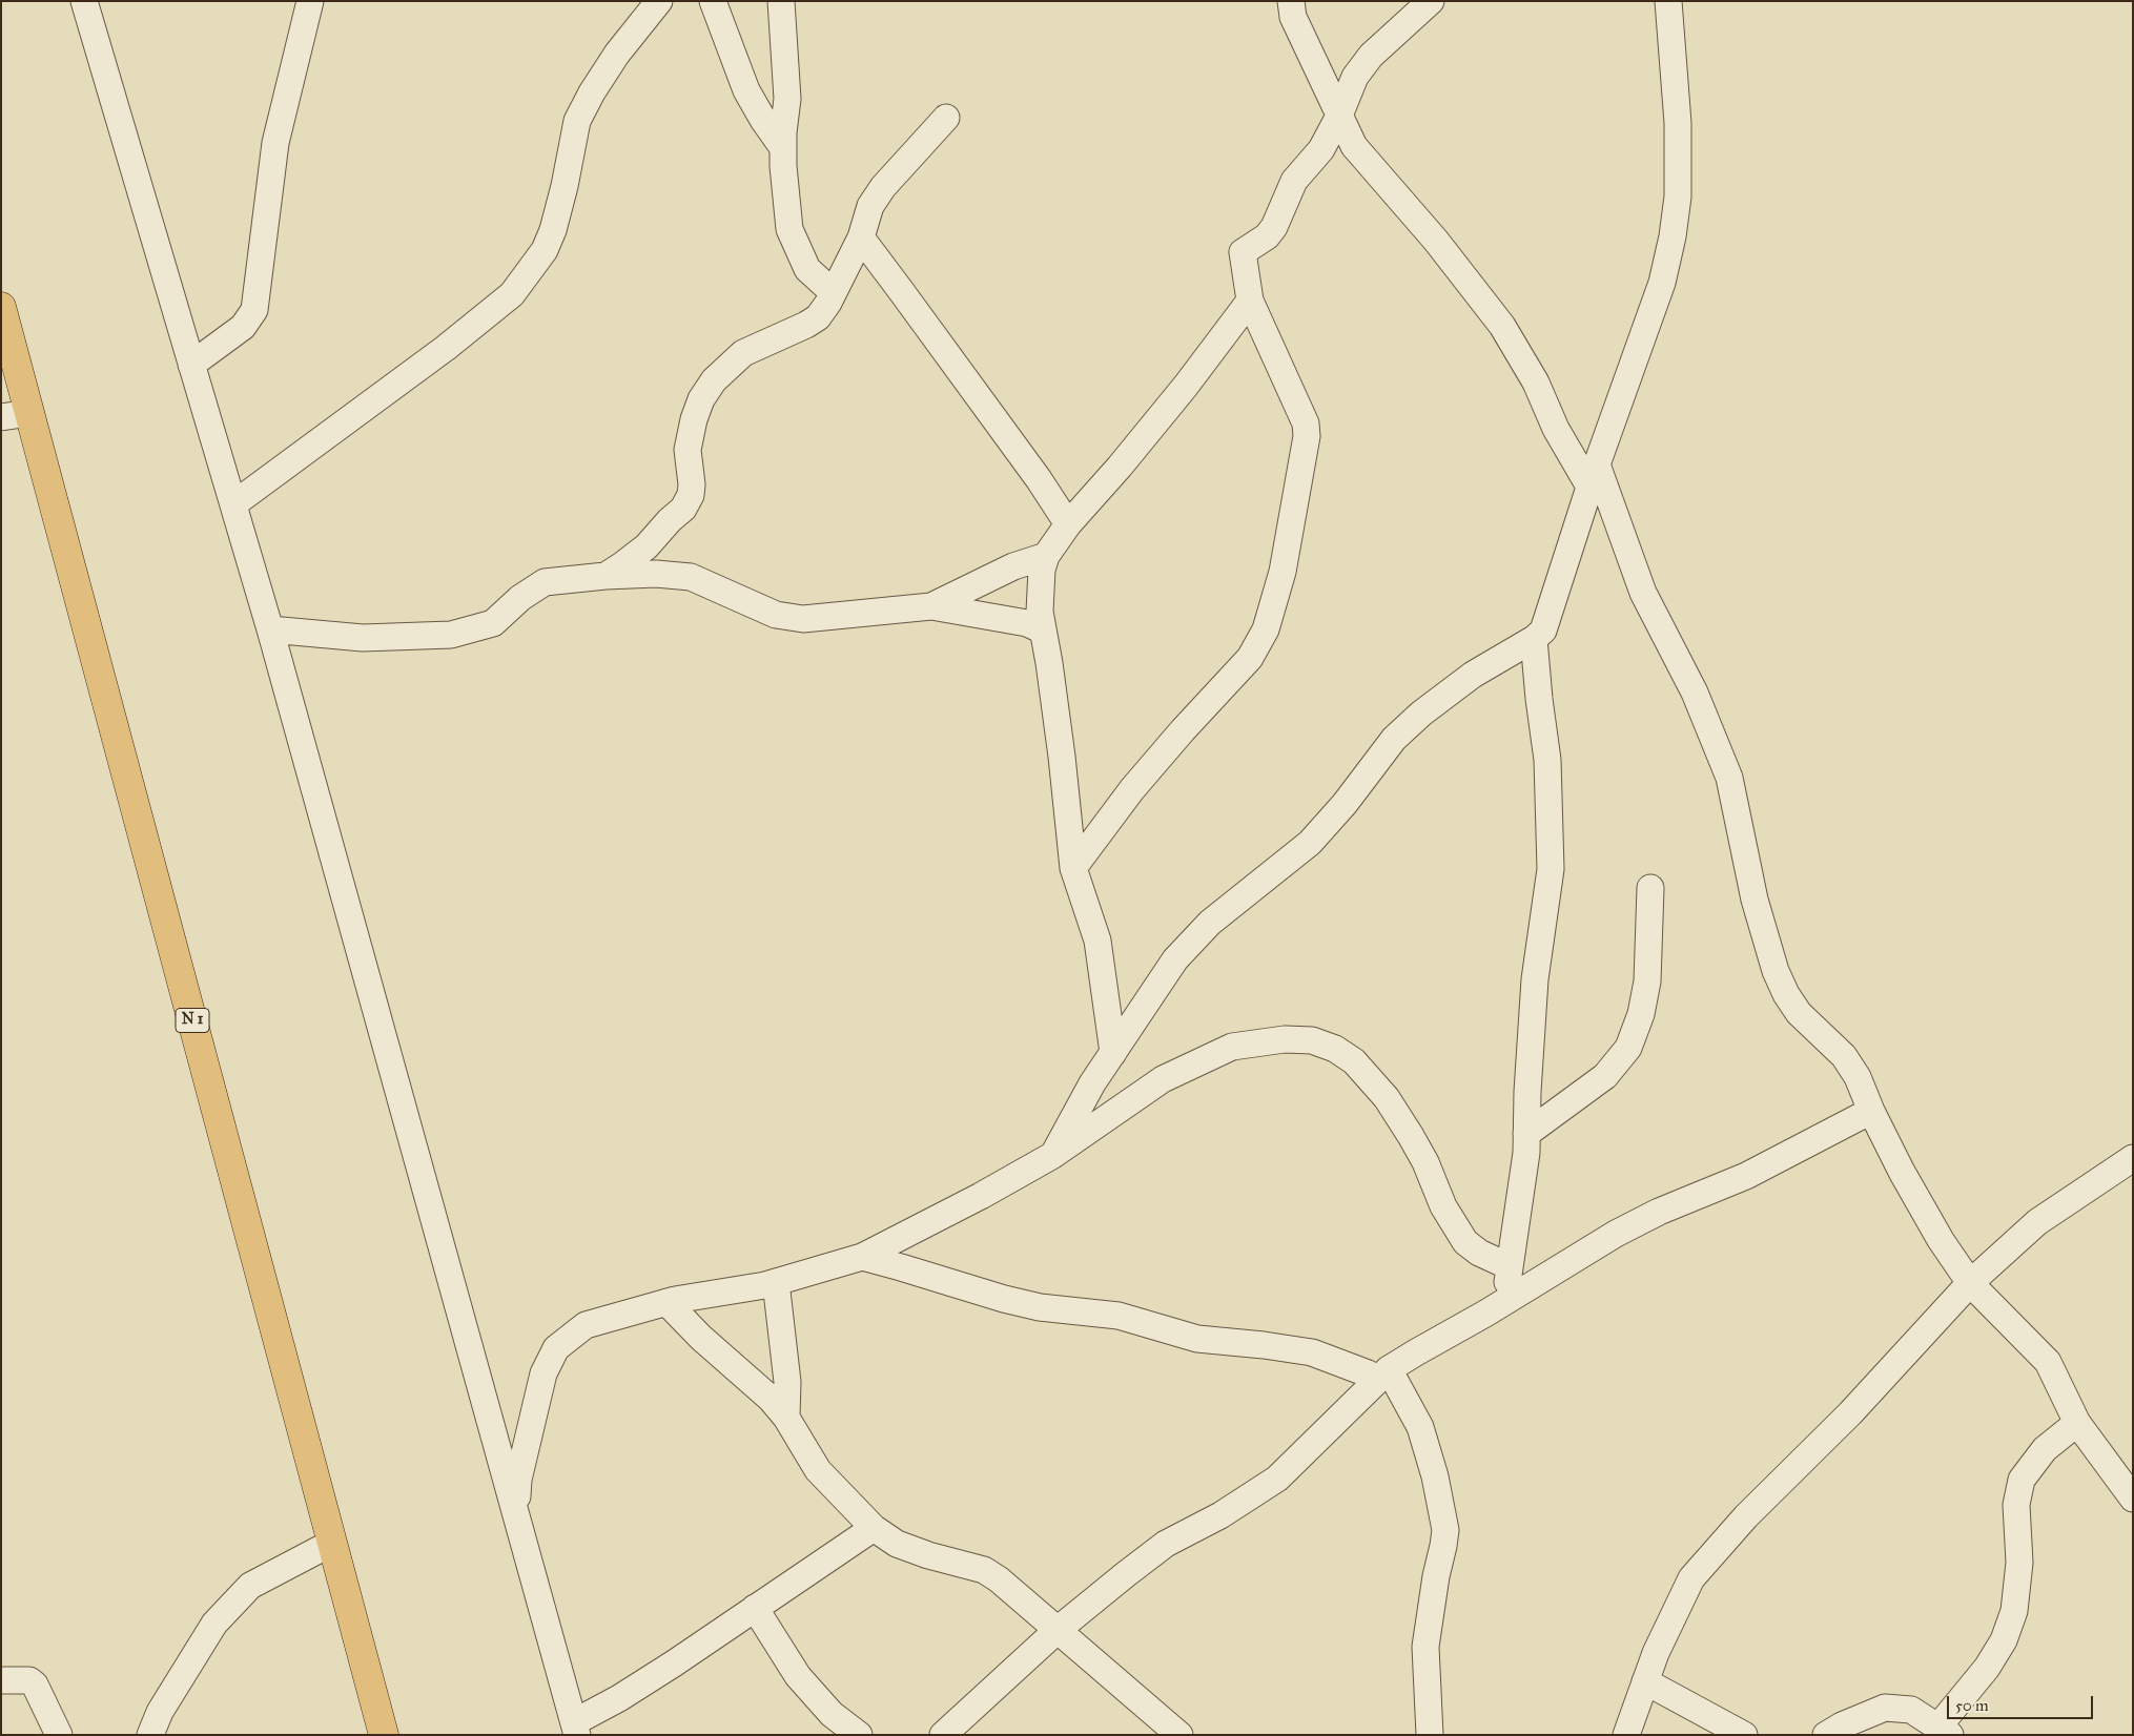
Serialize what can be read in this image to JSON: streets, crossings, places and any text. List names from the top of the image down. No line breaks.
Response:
{"streets":{"highway":["N 1"]},"scale_bar":"50 m"}
